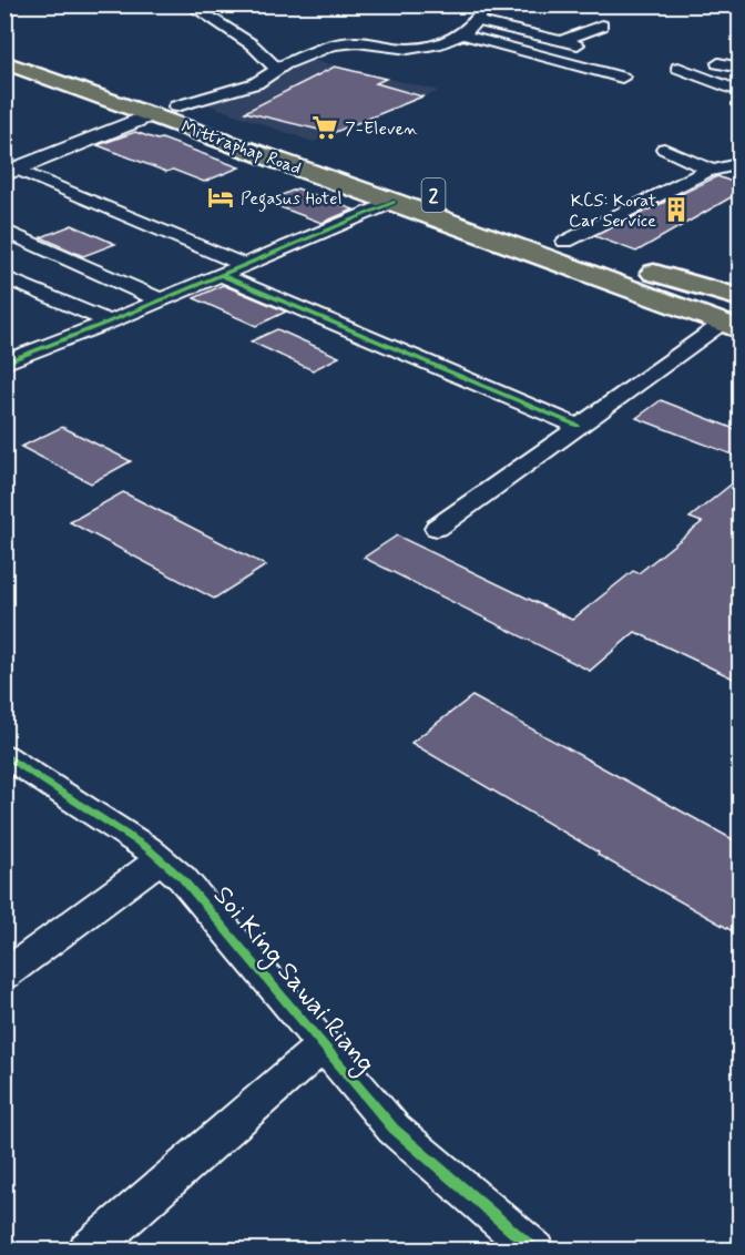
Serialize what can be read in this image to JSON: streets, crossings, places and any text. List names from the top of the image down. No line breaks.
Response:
{"streets":{"highway":["Mittraphap Road","2"],"street":["Soi King Sawai Riang"]},"places":{"supermarket":["7-Eleven"],"hotel":["Pegasus Hotel"],"building":["KCS: Korat Car Service"]}}
